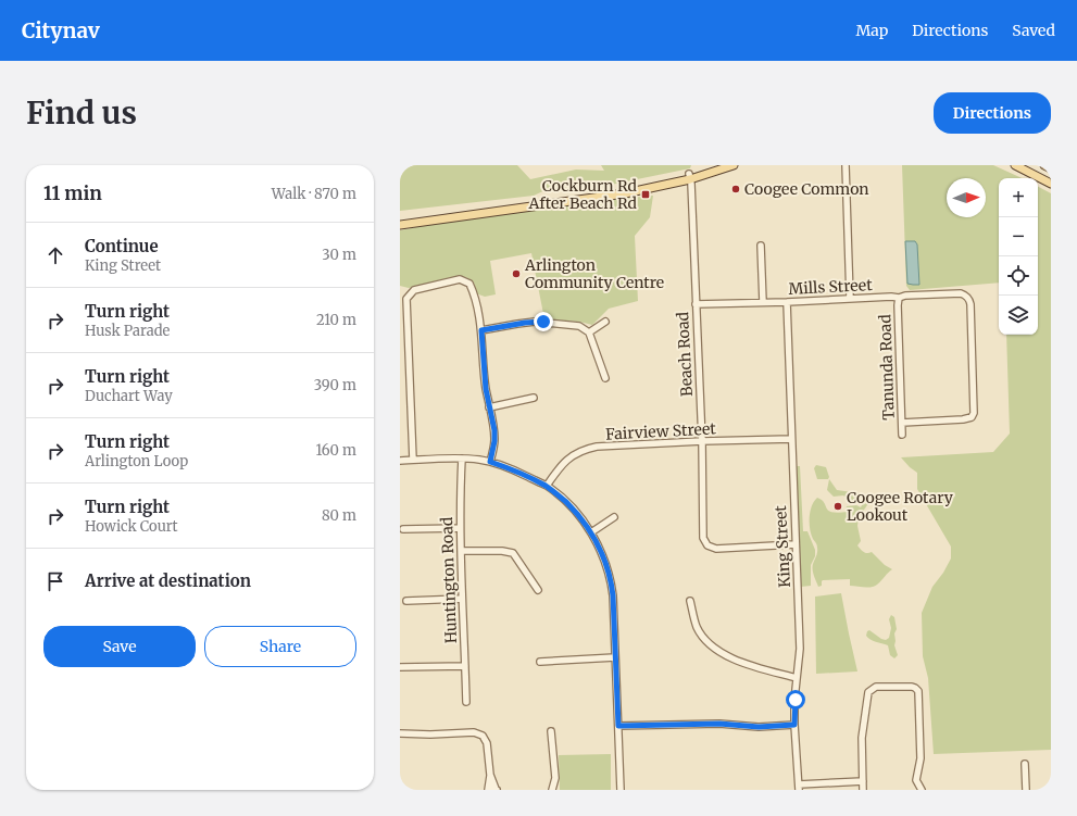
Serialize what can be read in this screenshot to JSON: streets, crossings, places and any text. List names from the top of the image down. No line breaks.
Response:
{"streets":{"street":["Mills Street","Beach Road","Tanunda Road","Fairview Street","King Street","Huntington Road"]},"crossings":[["Mills Street","Beach Road"],["Mills Street","Tanunda Road"],["Mills Street","King Street"],["Beach Road","Fairview Street"],["Beach Road","King Street"],["Fairview Street","King Street"]],"places":{"other":["Coogee Common","Arlington Community Centre","Coogee Rotary Lookout"],"transit":["Cockburn Rd After Beach Rd"]},"north":"right","page":{"header":"Citynav","nav":["Map","Directions","Saved"],"buttons":["Directions",["Save","Share"]],"title":"Find us","heading":["11 min","Walk · 870 m"],"map_buttons":["+","−"],"list":[["Continue","King Street","30 m"],["Turn right","Husk Parade","210 m"],["Turn right","Duchart Way","390 m"],["Turn right","Arlington Loop","160 m"],["Turn right","Howick Court","80 m"],"Arrive at destination"]}}
